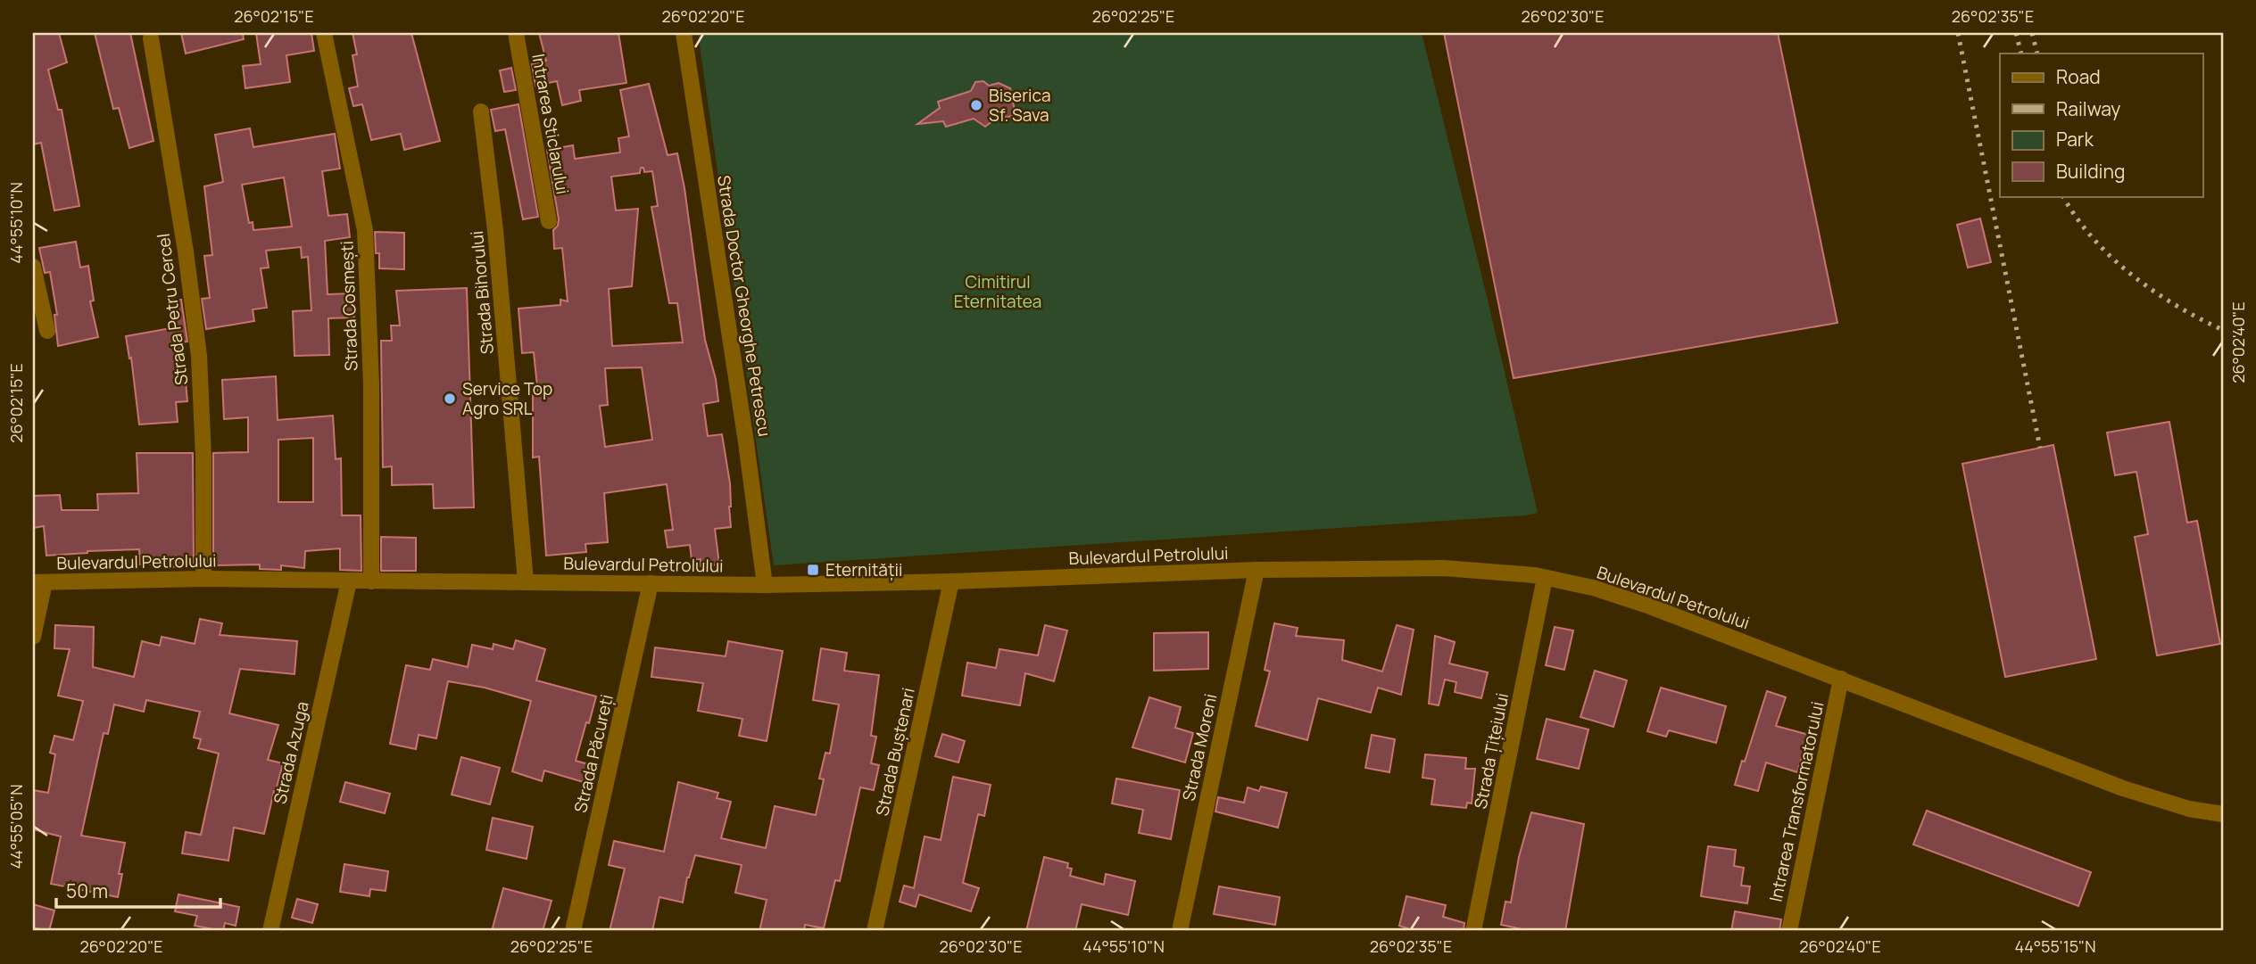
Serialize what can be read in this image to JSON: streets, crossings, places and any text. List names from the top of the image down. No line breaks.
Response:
{"streets":{"street":["Intrarea Sticlarului","Strada Bihorului","Strada Cosmești","Strada Doctor Gheorghe Petrescu","Strada Petru Cercel","Bulevardul Petrolului","Strada Moreni","Strada Țițeiului","Strada Buștenari","Strada Azuga","Strada Păcureți","Intrarea Transformatorului"]},"crossings":[["Strada Bihorului","Bulevardul Petrolului"],["Strada Cosmești","Bulevardul Petrolului"],["Strada Doctor Gheorghe Petrescu","Bulevardul Petrolului"],["Strada Petru Cercel","Bulevardul Petrolului"],["Bulevardul Petrolului","Strada Moreni"],["Bulevardul Petrolului","Strada Țițeiului"],["Bulevardul Petrolului","Strada Buștenari"],["Bulevardul Petrolului","Strada Azuga"],["Bulevardul Petrolului","Strada Păcureți"],["Bulevardul Petrolului","Intrarea Transformatorului"]],"parks":["Cimitirul Eternitatea"],"places":{"other":["Biserica Sf. Sava","Service Top Agro SRL"],"transit":["Eternității"]},"legend":["Road","Railway","Park","Building"],"scale_bar":"50 m","coordinates":["26°02'15\"E","26°02'20\"E","26°02'25\"E","26°02'30\"E","26°02'35\"E","44°55'10\"N","26°02'40\"E","44°55'05\"N","44°55'15\"N"]}
